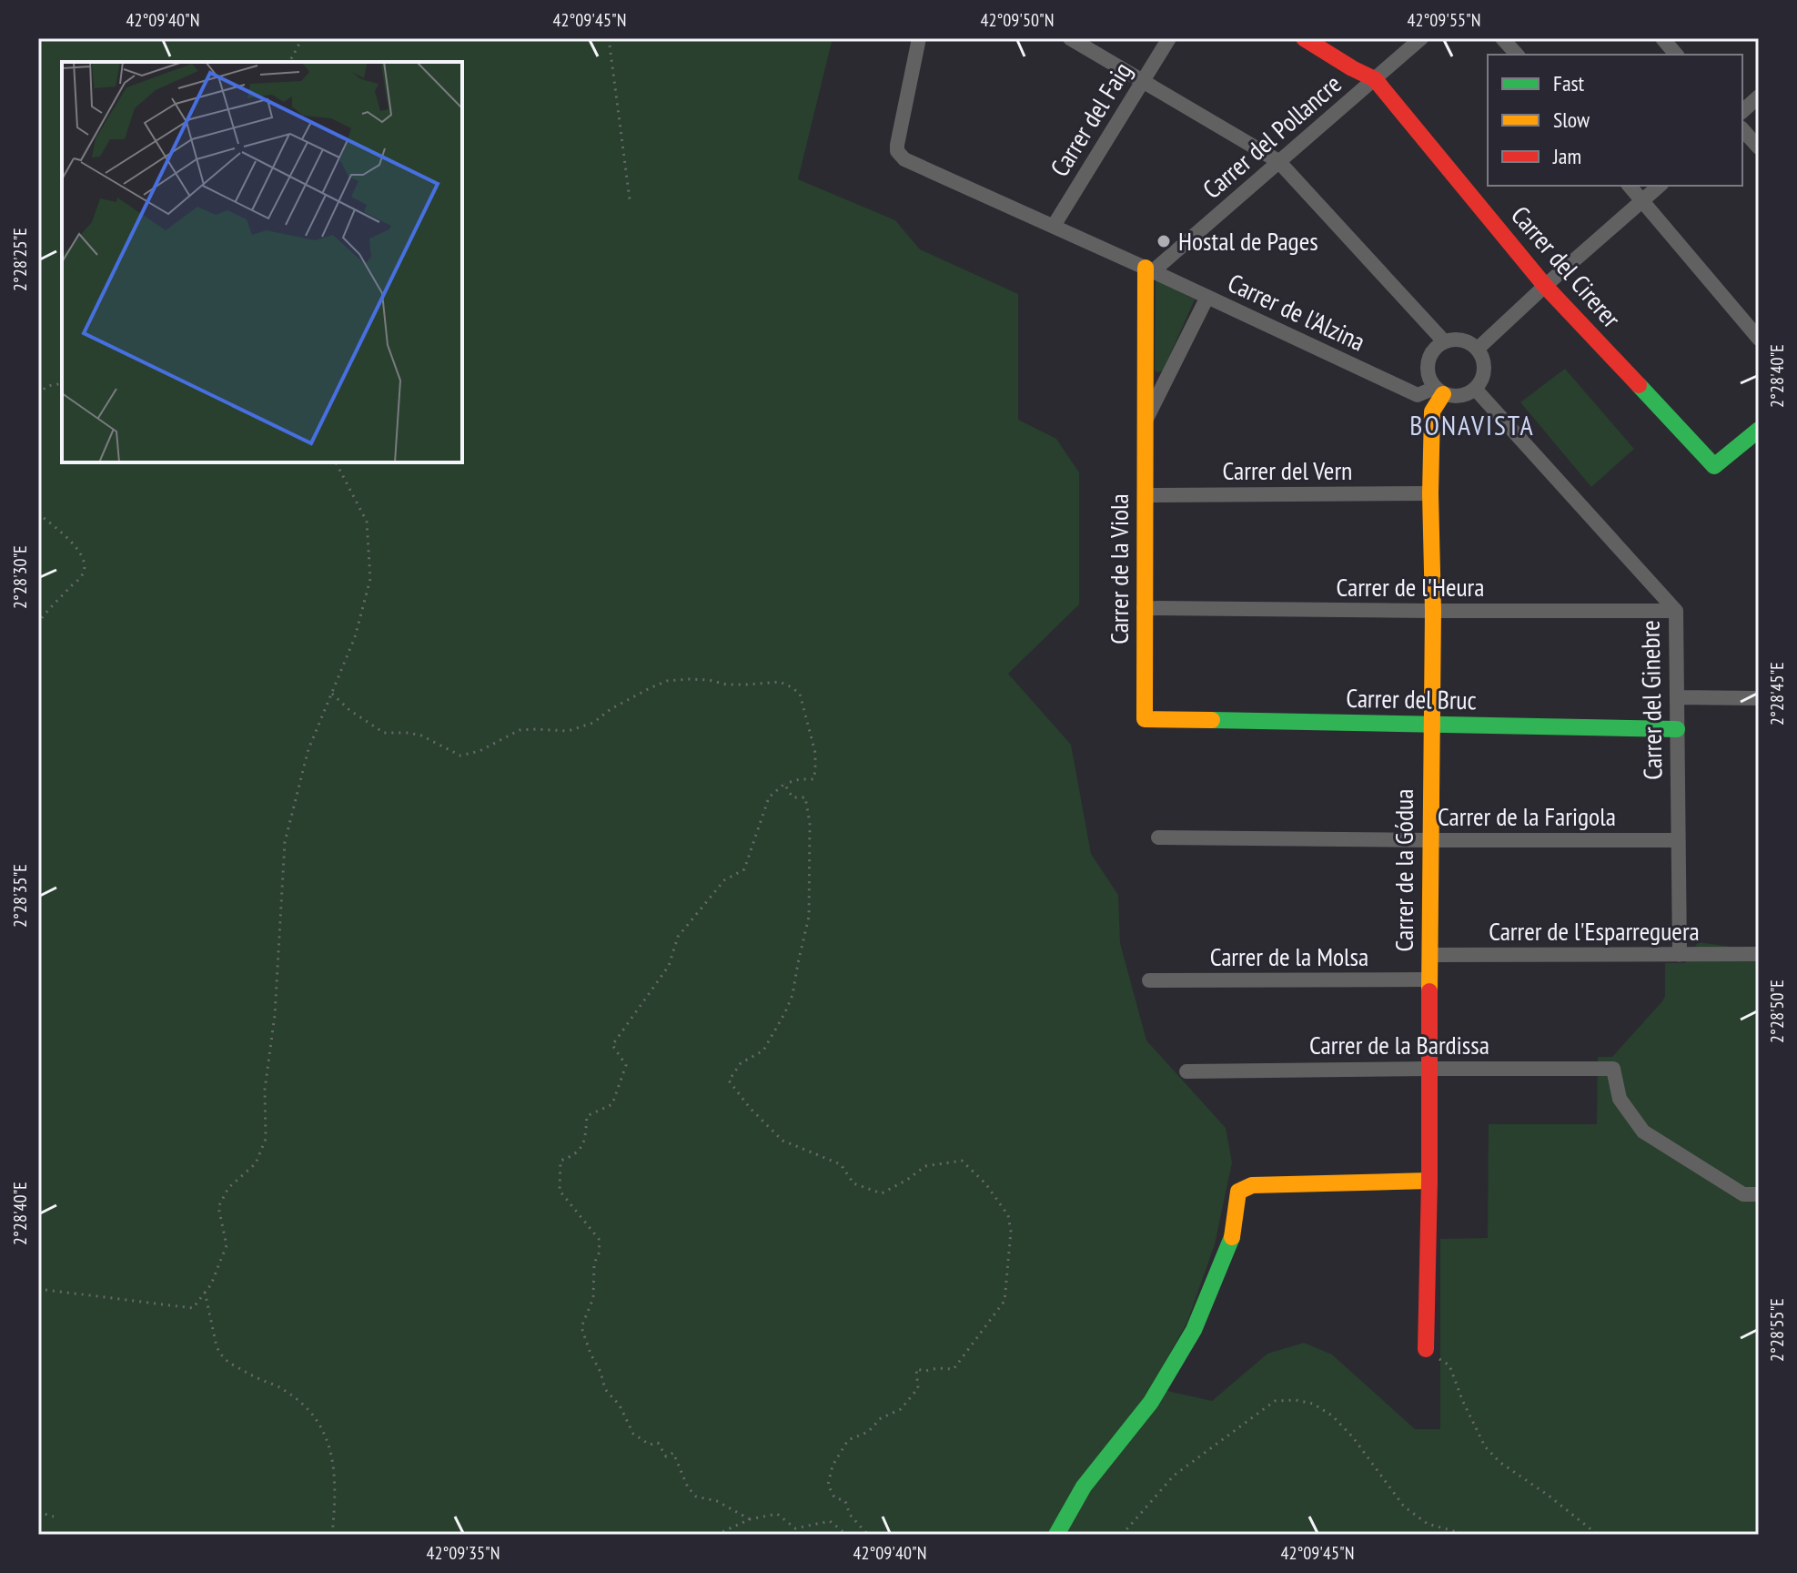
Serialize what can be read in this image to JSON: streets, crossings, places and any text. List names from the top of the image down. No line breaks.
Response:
{"streets":{"street":["Carrer del Faig","Carrer del Pollancre","Carrer del Cirerer","Carrer de l'Alzina","Carrer del Vern","Carrer de la Viola","Carrer de l'Heura","Carrer del Bruc","Carrer del Ginebre","Carrer de la Farigola","Carrer de la Gódua","Carrer de l'Esparreguera","Carrer de la Molsa","Carrer de la Bardissa"]},"crossings":[["Carrer del Faig","Carrer de l'Alzina"],["Carrer del Pollancre","Carrer del Cirerer"],["Carrer del Pollancre","Carrer de l'Alzina"],["Carrer del Pollancre","Carrer de la Viola"],["Carrer de l'Alzina","Carrer de la Viola"],["Carrer de l'Alzina","Carrer del Ginebre"],["Carrer de l'Alzina","Carrer de la Gódua"],["Carrer del Vern","Carrer de la Viola"],["Carrer del Vern","Carrer de la Gódua"],["Carrer de la Viola","Carrer de l'Heura"],["Carrer de la Viola","Carrer del Bruc"],["Carrer de l'Heura","Carrer del Ginebre"],["Carrer de l'Heura","Carrer de la Gódua"],["Carrer del Bruc","Carrer del Ginebre"],["Carrer del Bruc","Carrer de la Gódua"],["Carrer del Ginebre","Carrer de la Farigola"],["Carrer del Ginebre","Carrer de la Gódua"],["Carrer del Ginebre","Carrer de l'Esparreguera"],["Carrer de la Farigola","Carrer de la Gódua"],["Carrer de la Gódua","Carrer de l'Esparreguera"],["Carrer de la Gódua","Carrer de la Molsa"],["Carrer de la Gódua","Carrer de la Bardissa"]],"districts":["BONAVISTA"],"places":["Hostal de Pages"],"legend":["Fast","Slow","Jam"],"coordinates":["42°09'40\"N","42°09'45\"N","42°09'50\"N","42°09'55\"N","2°28'25\"E","2°28'40\"E","2°28'30\"E","2°28'45\"E","2°28'35\"E","2°28'50\"E","2°28'55\"E","42°09'35\"N"]}
